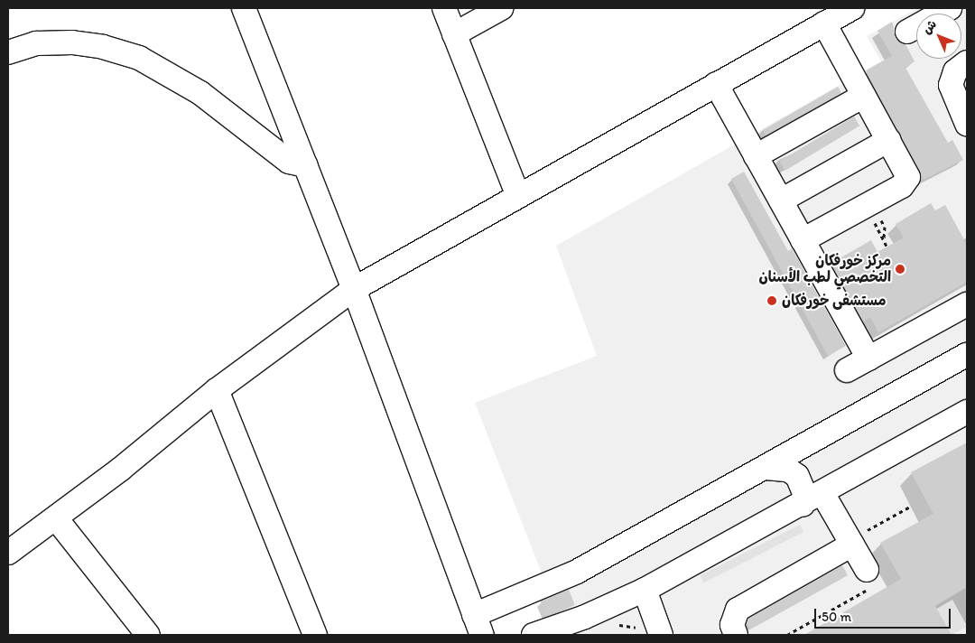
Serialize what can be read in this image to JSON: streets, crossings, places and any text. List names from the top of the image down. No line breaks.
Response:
{"places":["مركز خورفكان التخصصي لطب الأسنان","مستشفى خورفكان"],"scale_bar":"50 m","north":"top left"}
